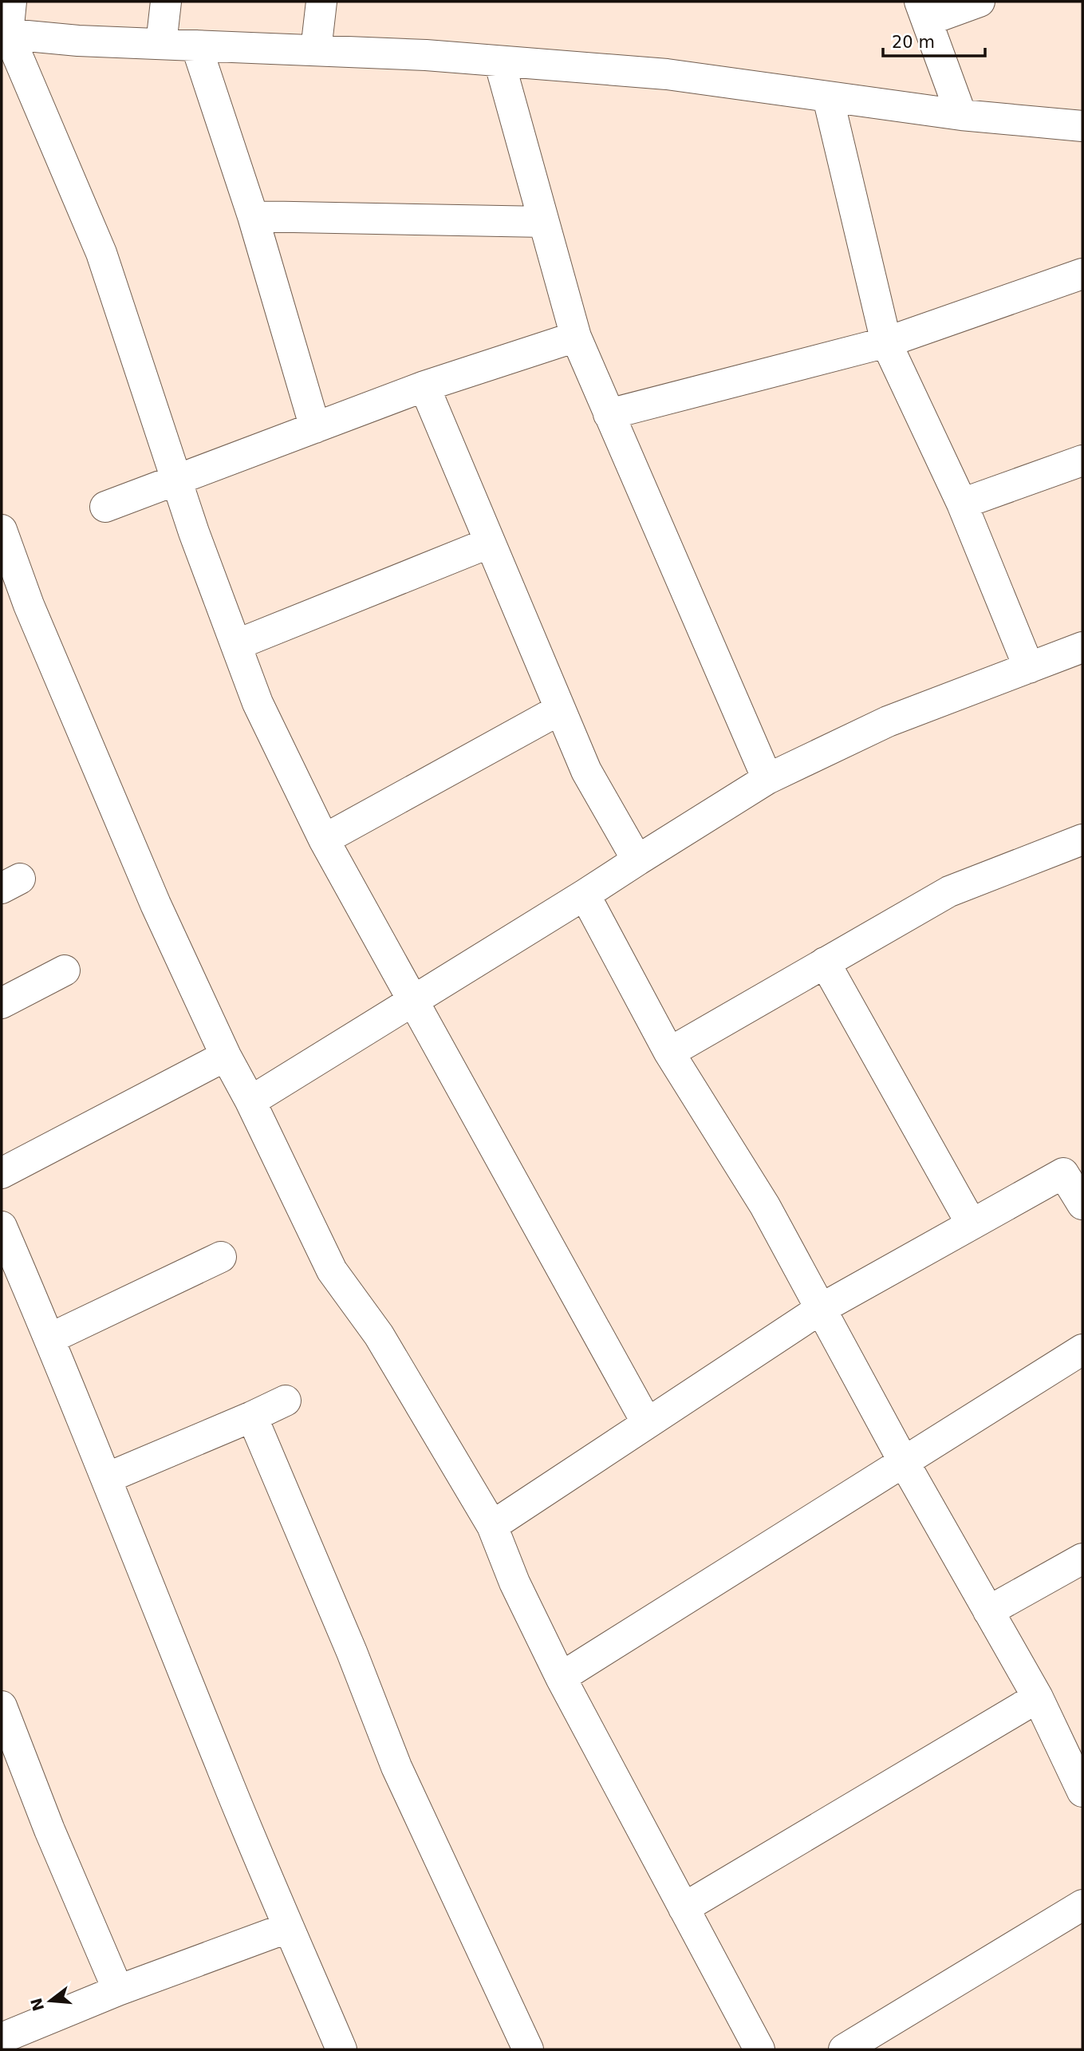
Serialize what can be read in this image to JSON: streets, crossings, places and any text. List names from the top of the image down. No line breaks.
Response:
{"scale_bar":"20 m","north":"left"}
